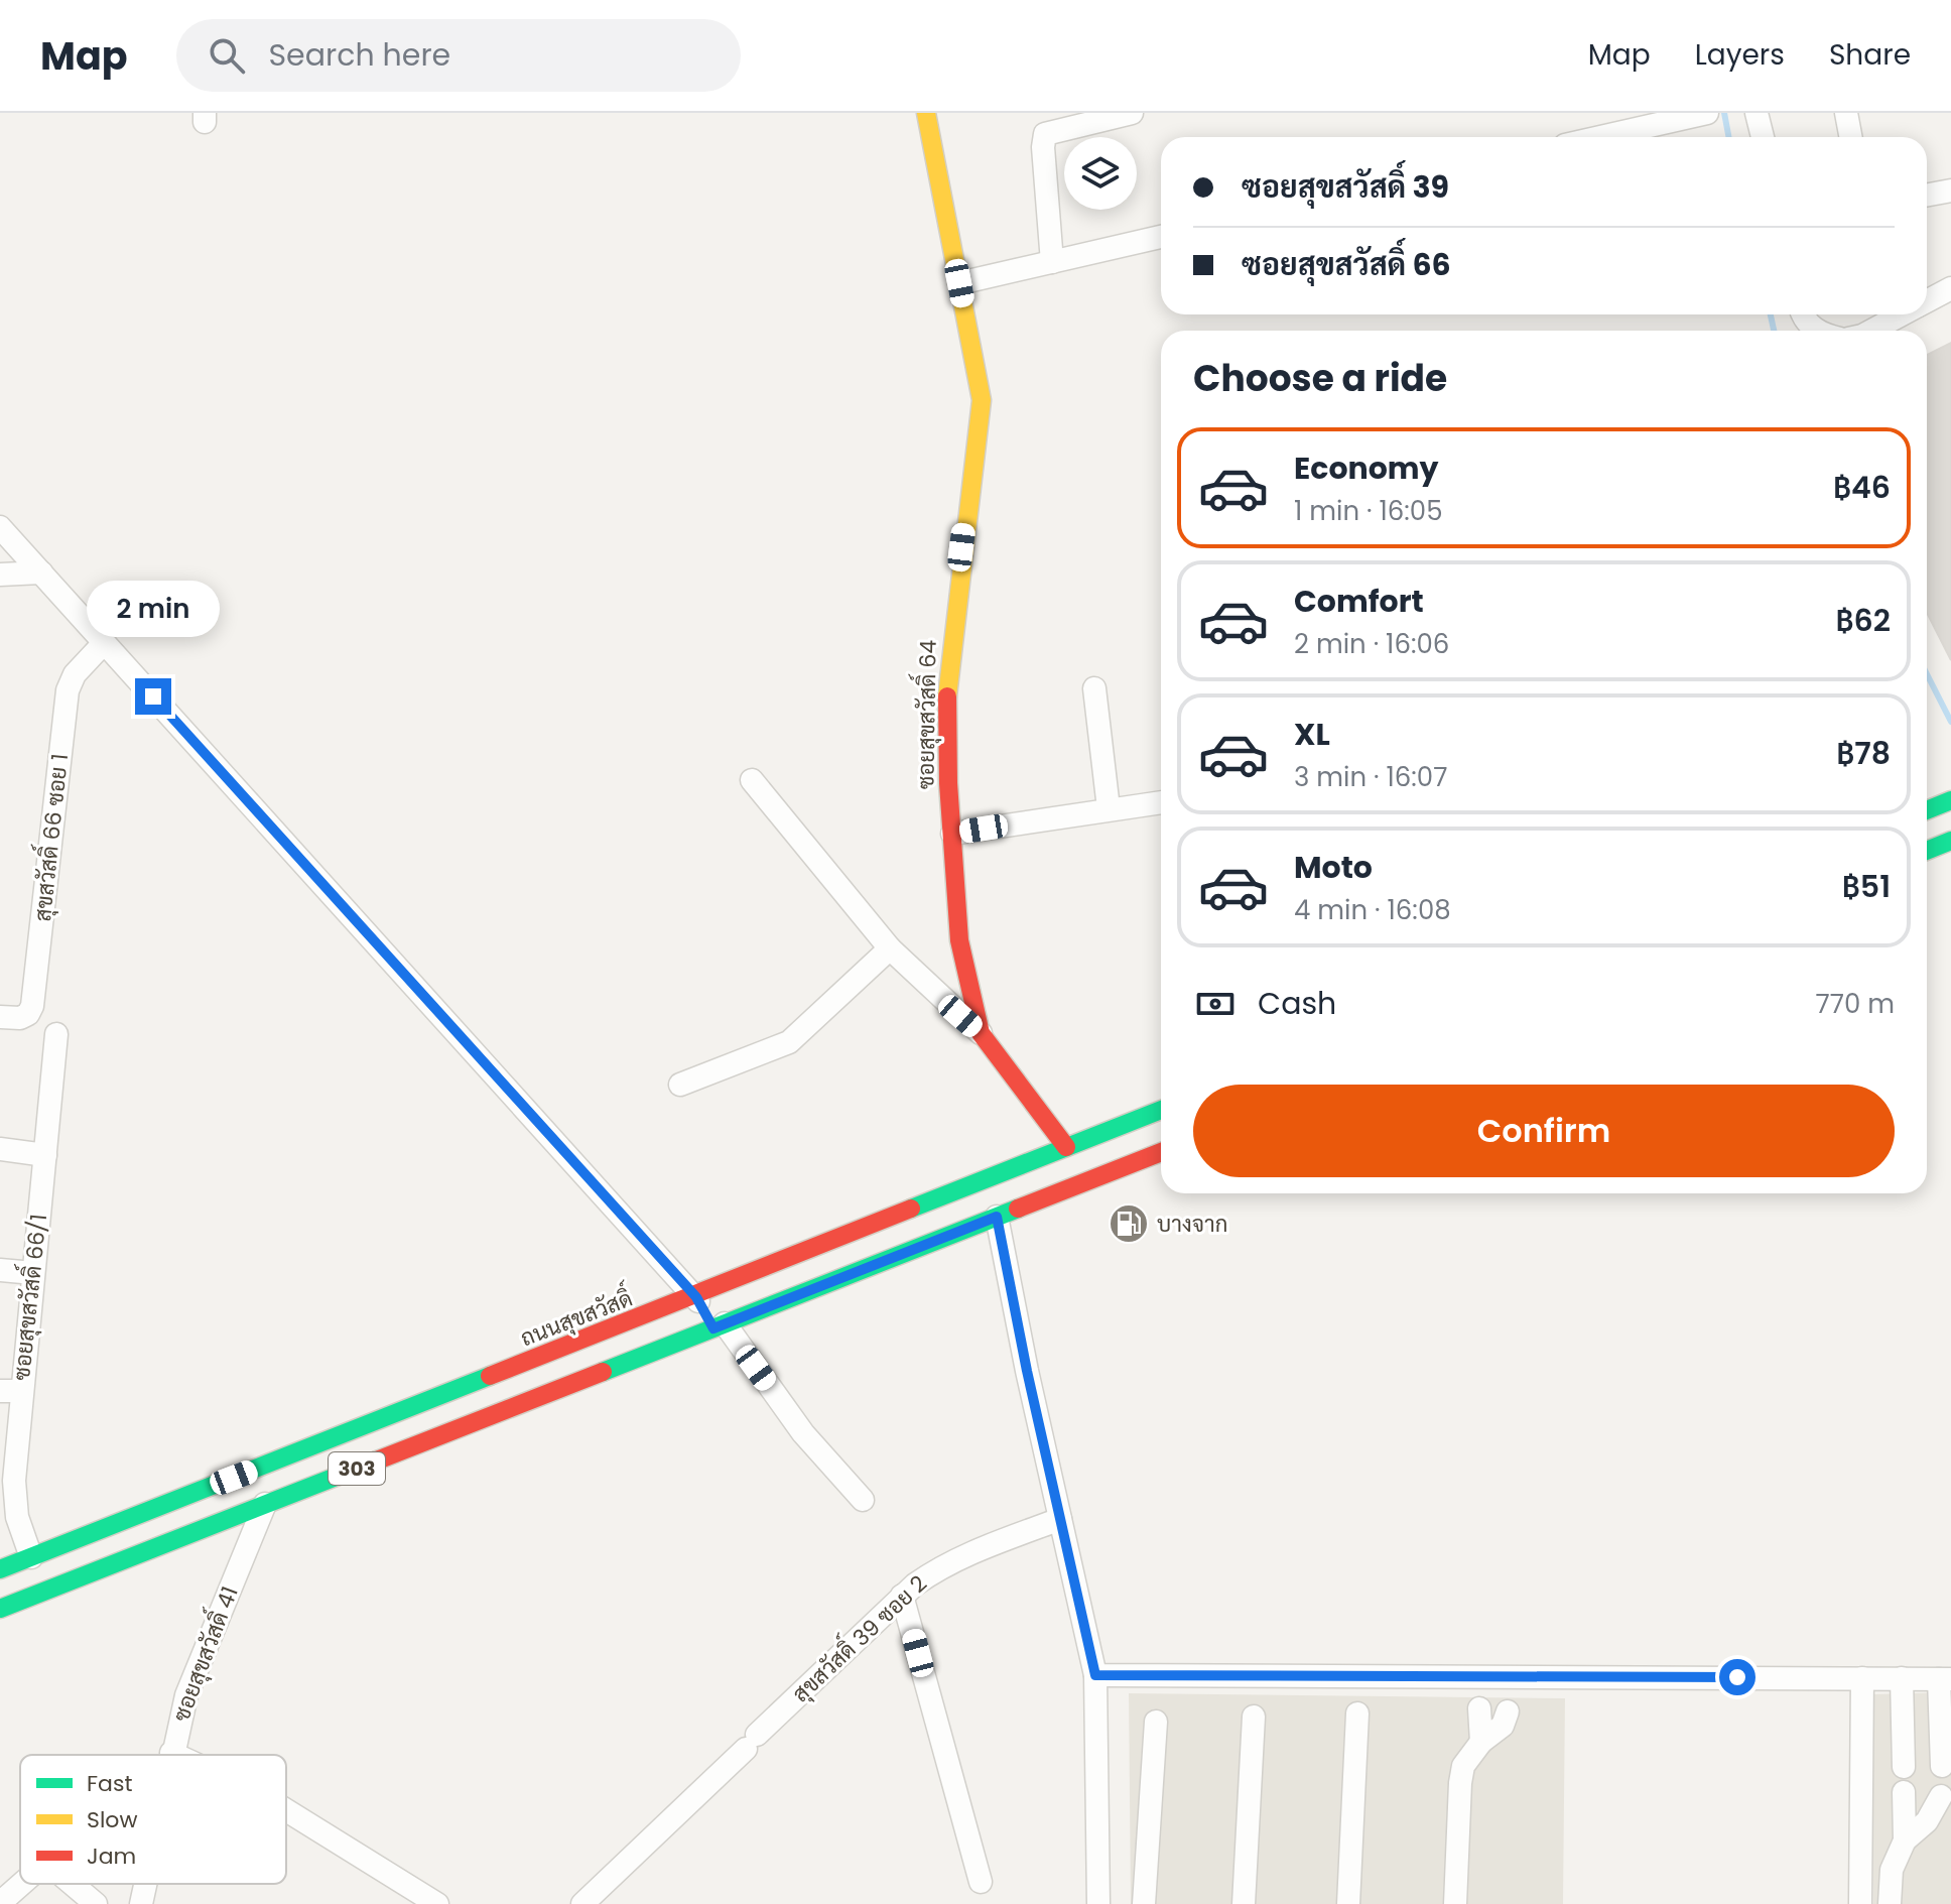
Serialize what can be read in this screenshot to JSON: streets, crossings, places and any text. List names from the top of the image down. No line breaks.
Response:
{"streets":{"main road":["ซอยสุขสวัสดิ์ 64","ถนนสุขสวัสดิ์","303"],"street":["สุขสวัสดิ์ 66 ซอย 1","ซอยสุขสวัสดิ์ 66/1","สุขสวัสดิ์ 39 ซอย 2","ซอยสุขสวัสดิ์ 41"]},"crossings":[["ซอยสุขสวัสดิ์ 64","ถนนสุขสวัสดิ์"],["ซอยสุขสวัสดิ์ 66/1","ถนนสุขสวัสดิ์"],["303","ซอยสุขสวัสดิ์ 41"]],"places":{"fuel station":["บางจาก"]},"legend":["Fast","Slow","Jam"],"page":{"header":"Map","search":"Search here","nav":["Map","Layers","Share"],"banner":["ซอยสุขสวัสดิ์ 39","ซอยสุขสวัสดิ์ 66"],"heading":"Choose a ride","list":[{"name":"Economy","note":"1 min · 16:05","value":"฿46"},{"name":"Comfort","note":"2 min · 16:06","value":"฿62"},{"name":"XL","note":"3 min · 16:07","value":"฿78"},{"name":"Moto","note":"4 min · 16:08","value":"฿51"}],"bubble":"2 min","pay":["Cash","770 m"],"buttons":"Confirm"}}
